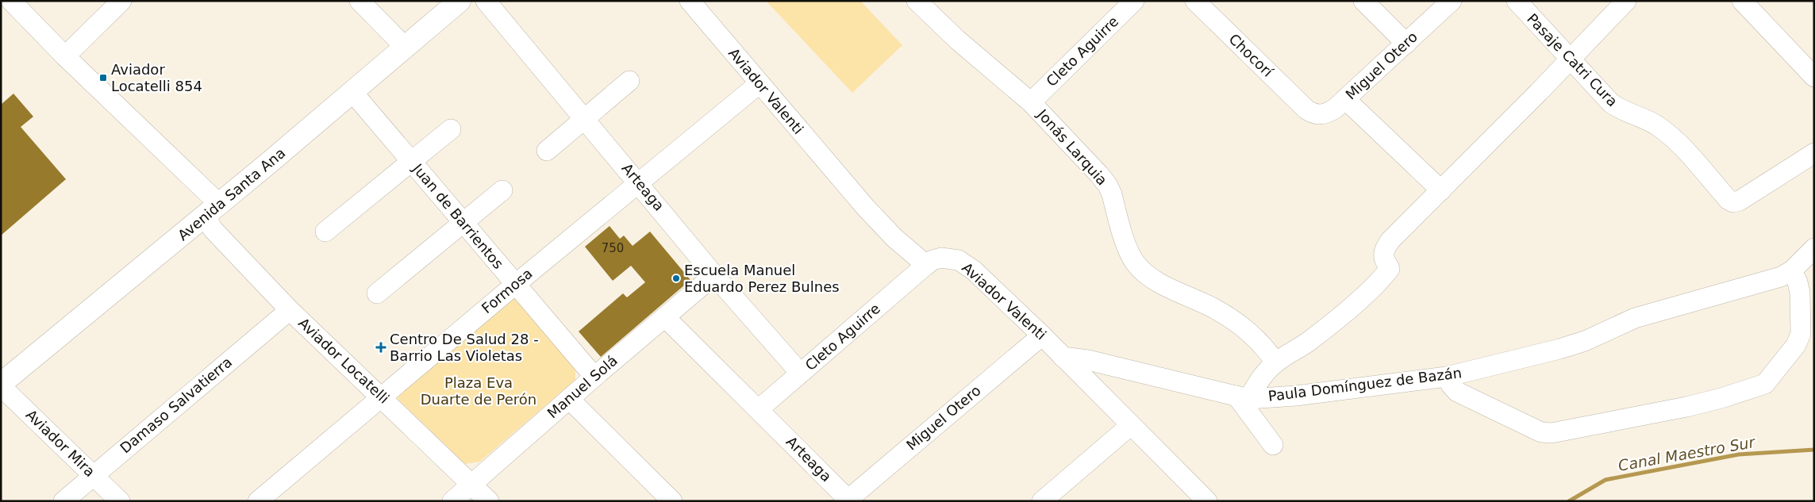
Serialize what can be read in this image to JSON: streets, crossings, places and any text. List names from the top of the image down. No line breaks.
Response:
{"streets":{"main road":["Avenida Santa Ana"],"street":["Cleto Aguirre","Chocorí","Pasaje Catri Cura","Miguel Otero","Aviador Valenti","Jonás Larquia","Arteaga","Juan de Barrientos","Formosa","Aviador Locatelli","Paula Domínguez de Bazán","Manuel Solá","Damaso Salvatierra","Aviador Mira"]},"crossings":[["Cleto Aguirre","Aviador Valenti"],["Cleto Aguirre","Jonás Larquia"],["Cleto Aguirre","Arteaga"],["Chocorí","Miguel Otero"],["Miguel Otero","Aviador Valenti"],["Miguel Otero","Arteaga"],["Aviador Valenti","Formosa"],["Aviador Valenti","Paula Domínguez de Bazán"],["Arteaga","Formosa"],["Arteaga","Manuel Solá"],["Avenida Santa Ana","Juan de Barrientos"],["Avenida Santa Ana","Aviador Locatelli"],["Avenida Santa Ana","Aviador Mira"],["Juan de Barrientos","Formosa"],["Juan de Barrientos","Manuel Solá"],["Formosa","Aviador Locatelli"],["Aviador Locatelli","Manuel Solá"],["Aviador Locatelli","Damaso Salvatierra"],["Damaso Salvatierra","Aviador Mira"]],"water":["Canal Maestro Sur"],"parks":["Plaza Eva Duarte de Perón"],"places":{"transit":["Aviador Locatelli 854"],"other":["Escuela Manuel Eduardo Perez Bulnes"],"health":["Centro De Salud 28 - Barrio Las Violetas"]},"house_numbers":["750"]}
